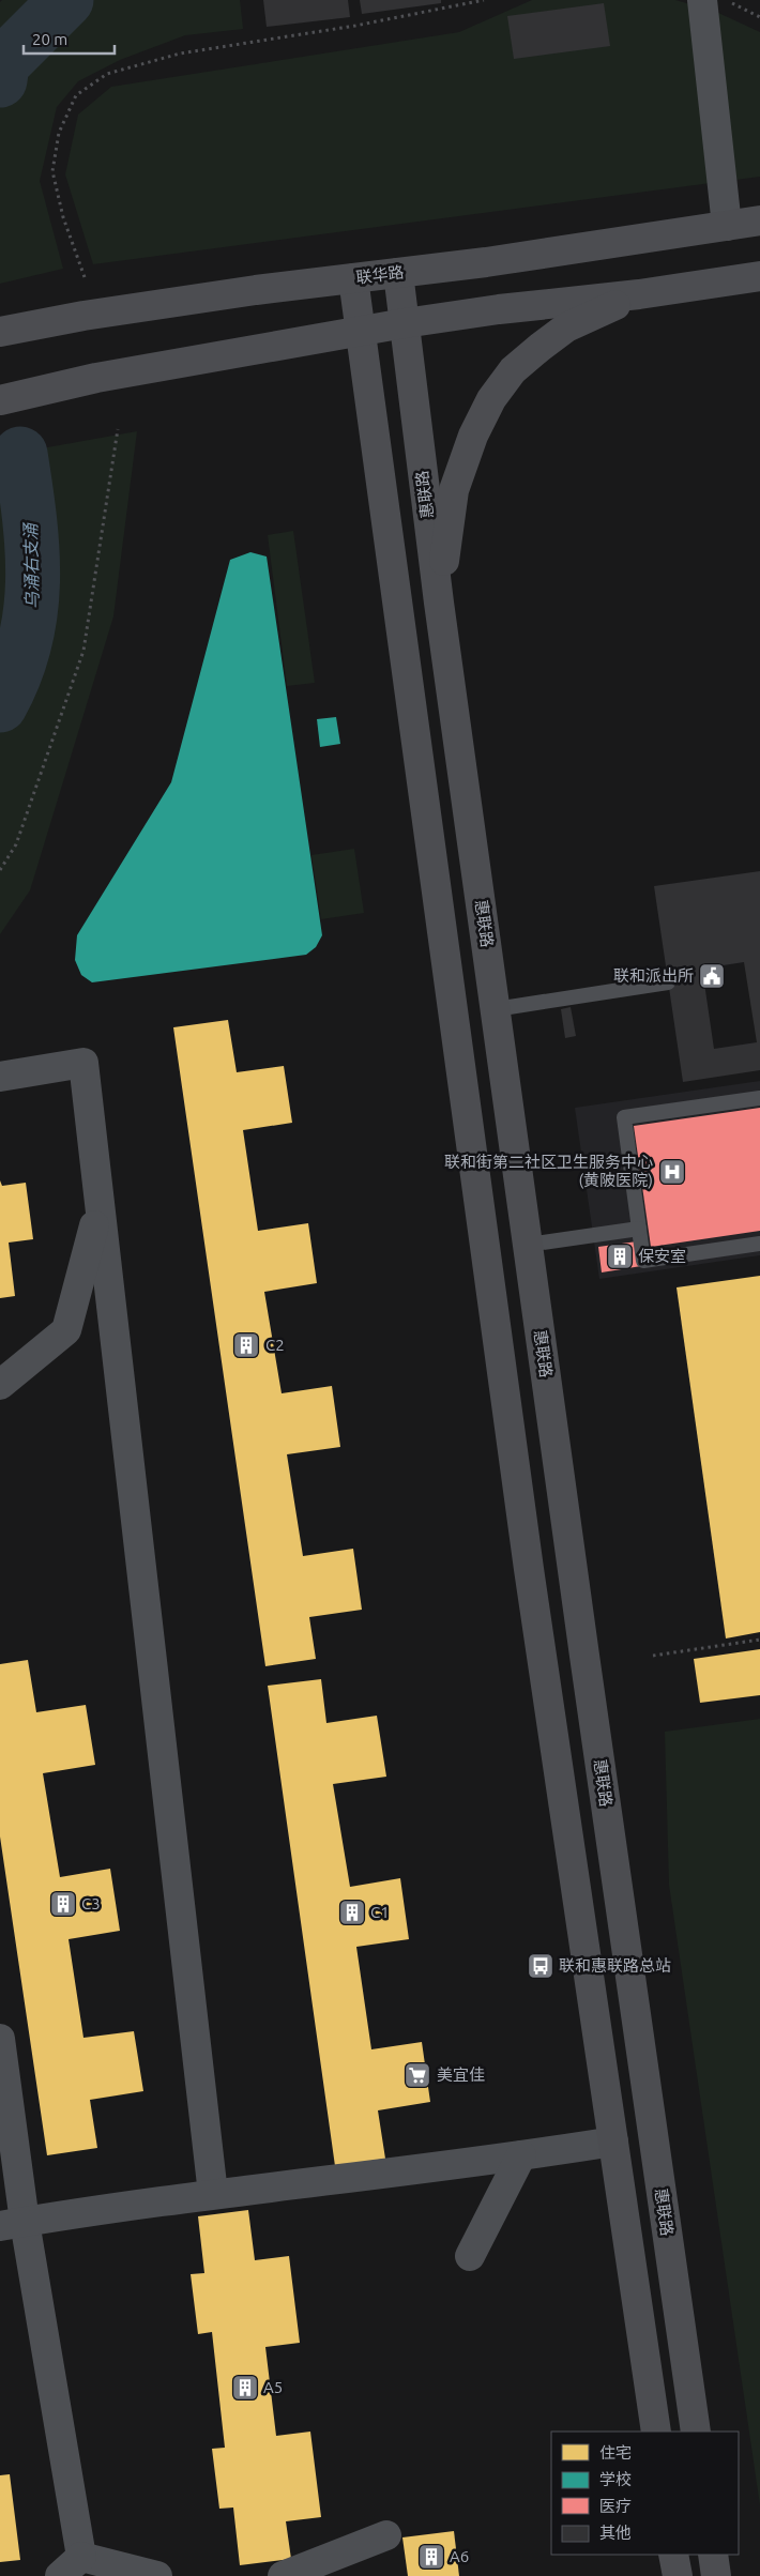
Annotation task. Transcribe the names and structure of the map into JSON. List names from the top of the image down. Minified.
{"streets":{"street":["联华路","惠联路"]},"crossings":[["联华路","惠联路"]],"water":["乌涌右支涌"],"places":{"public building":["联和派出所"],"hospital":["联和街第二社区卫生服务中心 (黄陂医院)"],"building":["保安室","C2","C3","C1","A5","A6"],"bus stop":["联和惠联路总站"],"supermarket":["美宜佳"]},"legend":["住宅","学校","医疗","其他"],"scale_bar":"20 m"}
